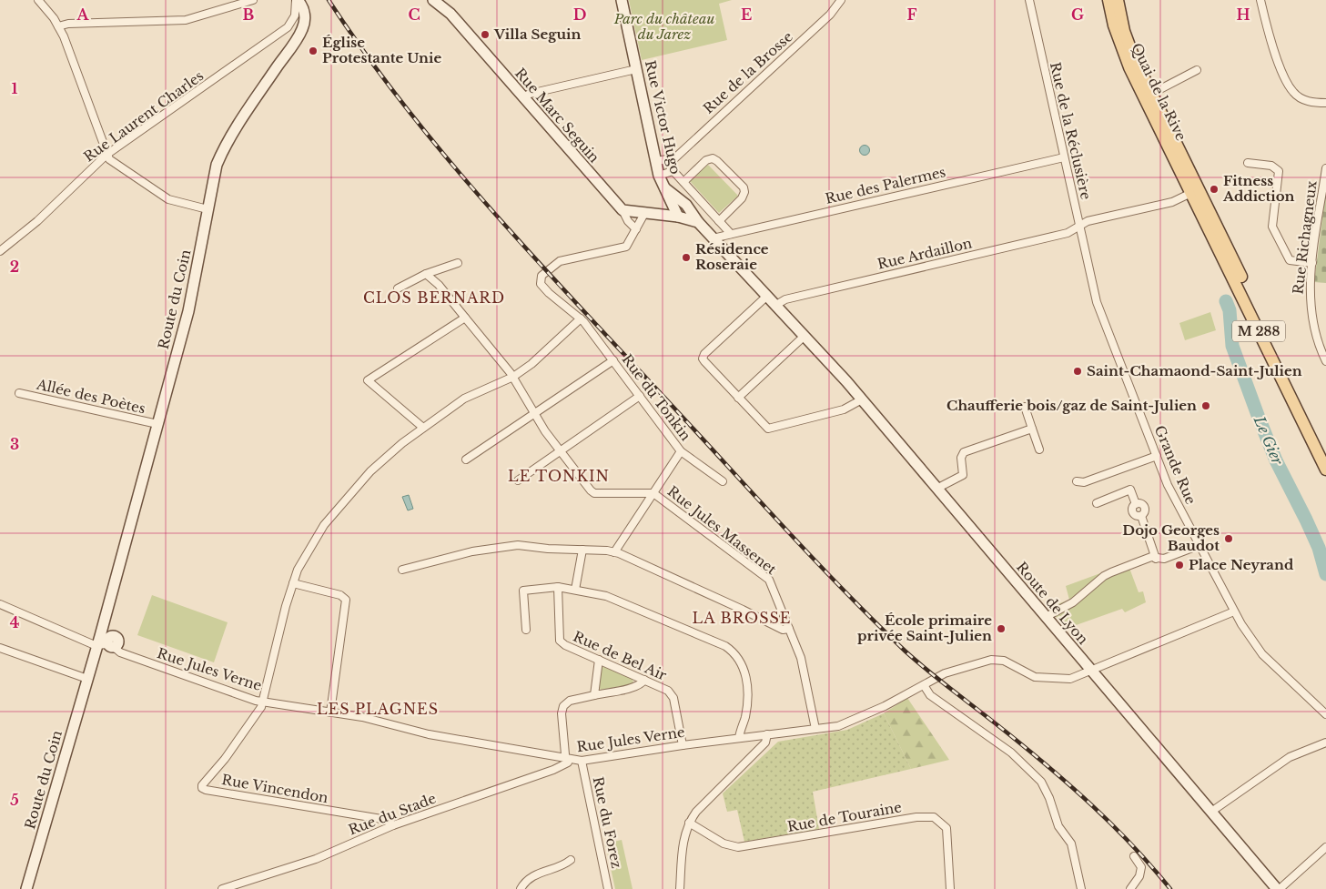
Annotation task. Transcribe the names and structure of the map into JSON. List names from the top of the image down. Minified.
{"streets":{"main road":["Quai de la Rive","Rue Marc Seguin","Rue Victor Hugo","Route du Coin","M 288","Route de Lyon"],"street":["Rue de la Brosse","Rue Laurent Charles","Rue de la Réclusière","Rue des Palermes","Rue Richagneux","Rue Ardaillon","Allée des Poètes","Rue du Tonkin","Grande Rue","Rue Jules Massenet","Rue de Bel Air","Rue Jules Verne","Rue Vincendon","Rue du Stade","Rue de Touraine","Rue du Forez"]},"crossings":[["Quai de la Rive","Rue Ardaillon"],["Quai de la Rive","M 288"],["Rue Victor Hugo","Rue des Palermes"],["Rue Victor Hugo","Rue Ardaillon"],["Rue Victor Hugo","Route de Lyon"],["Rue de la Réclusière","Rue des Palermes"],["Rue de la Réclusière","Rue Ardaillon"],["Rue de la Réclusière","Grande Rue"],["Rue Ardaillon","M 288"],["Route du Coin","Allée des Poètes"],["Grande Rue","Rue Jules Verne"],["Rue Jules Massenet","Rue Jules Verne"],["Route de Lyon","Rue Jules Verne"],["Rue de Bel Air","Rue Jules Verne"],["Rue Jules Verne","Rue Vincendon"],["Rue Jules Verne","Rue du Stade"],["Rue Jules Verne","Rue du Forez"],["Rue Vincendon","Rue du Stade"]],"districts":["CLOS BERNARD","LE TONKIN","LA BROSSE","LES PLAGNES"],"water":["Le Gier"],"parks":["Parc du château du Jarez"],"places":["Villa Seguin","Église Protestante Unie","Fitness Addiction","Résidence Roseraie","Saint-Chamaond-Saint-Julien","Chaufferie bois/gaz de Saint-Julien","Dojo Georges Baudot","Place Neyrand","École primaire privée Saint-Julien"],"grid":{"columns":["A","B","C","D","E","F","G","H"],"rows":["1","2","3","4","5"]}}
